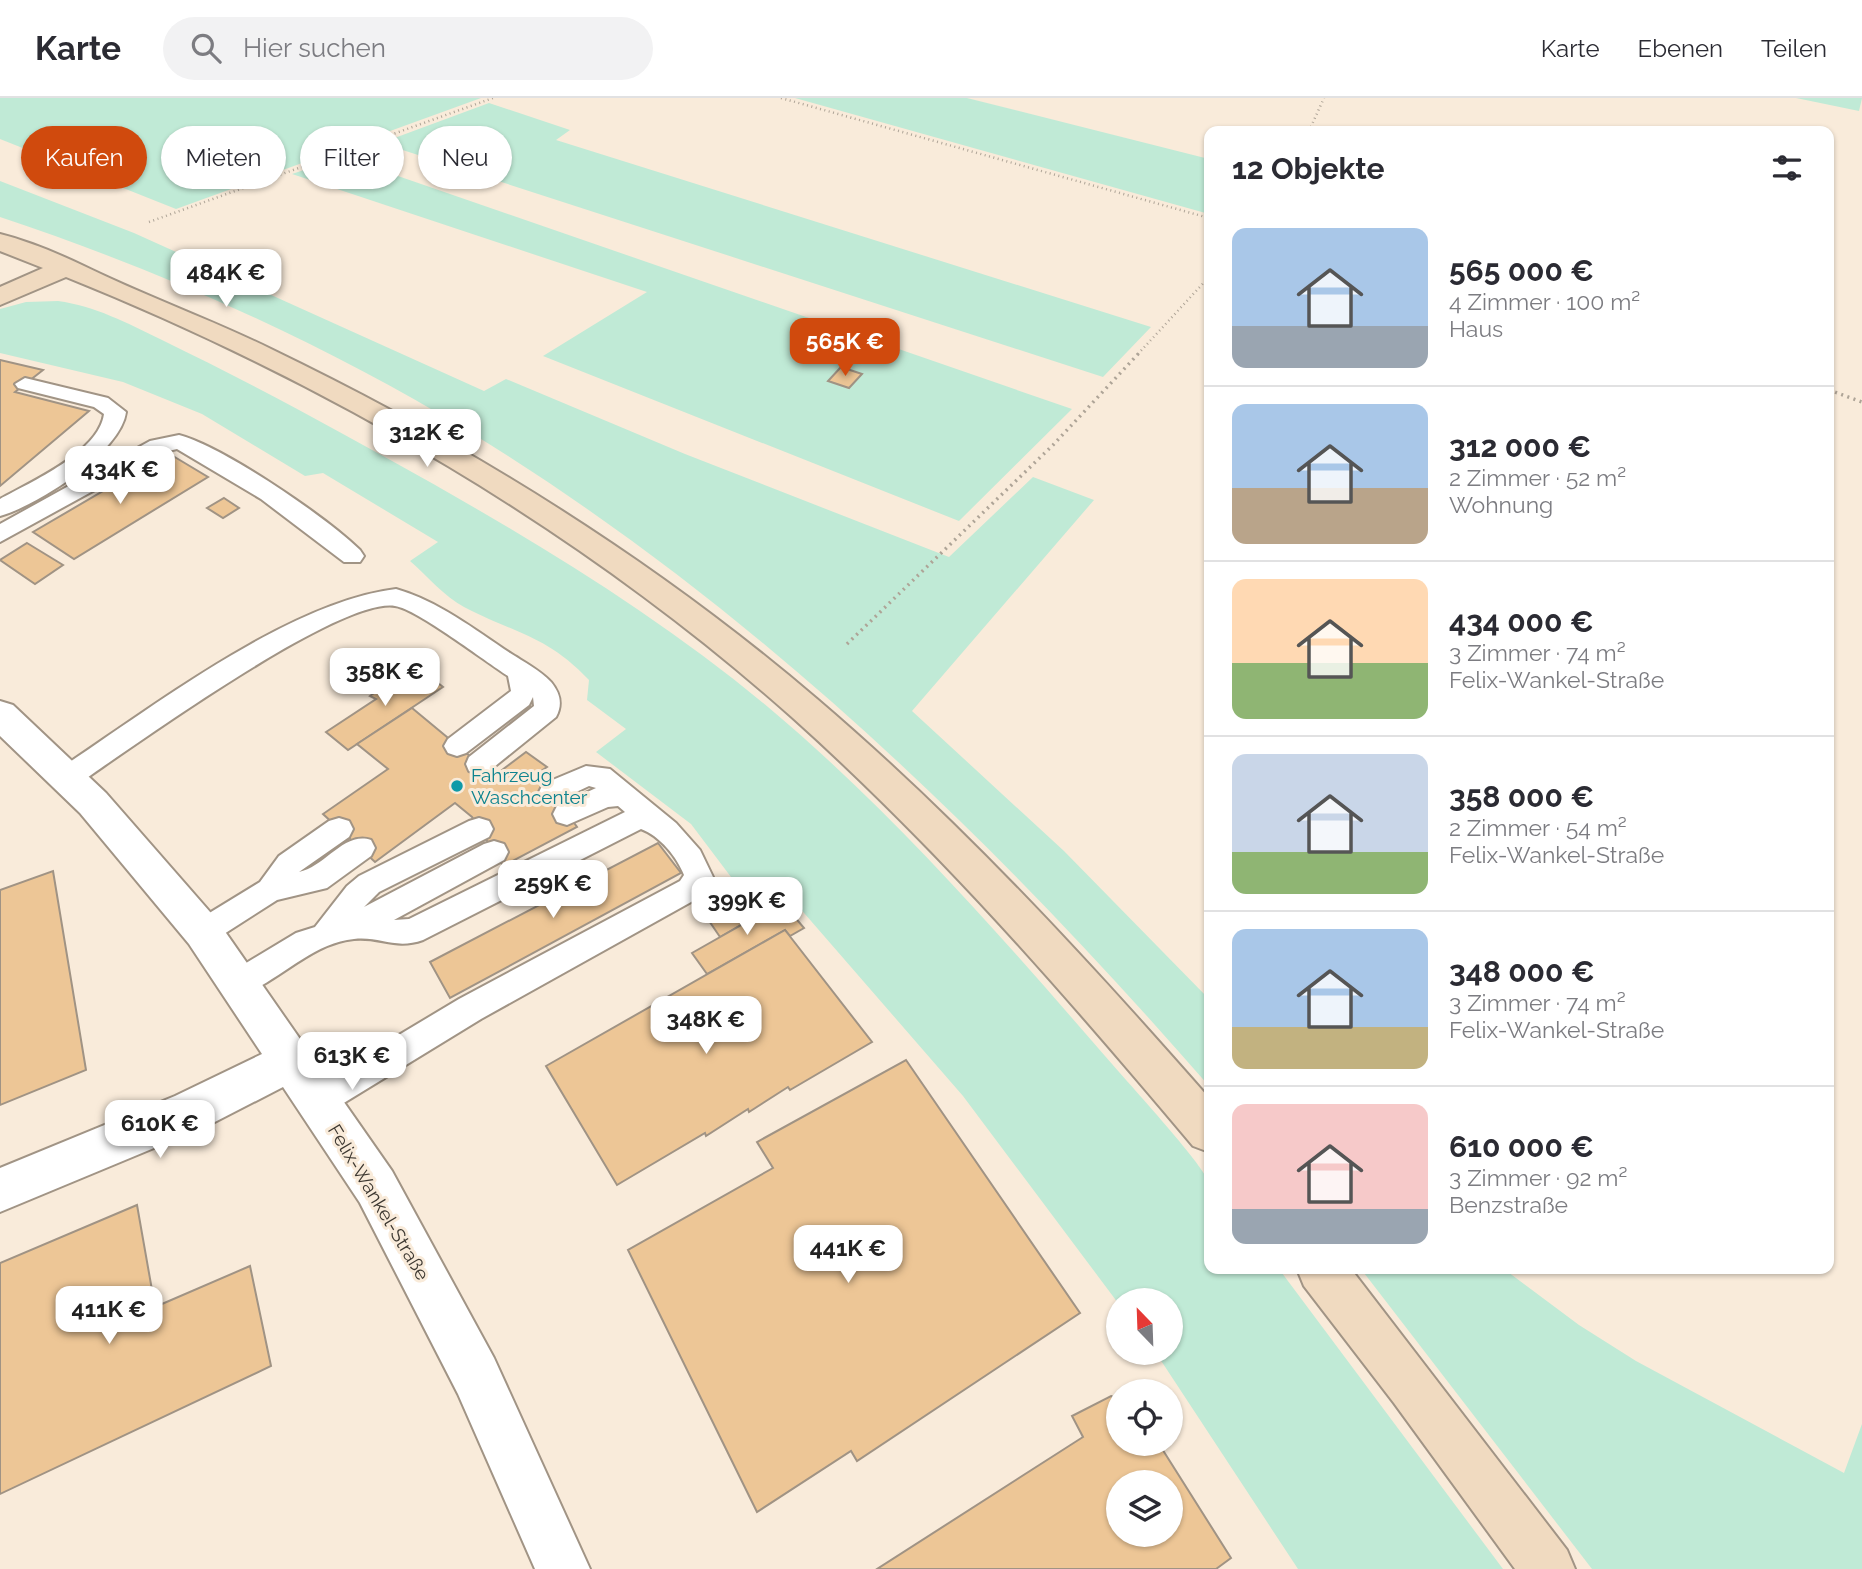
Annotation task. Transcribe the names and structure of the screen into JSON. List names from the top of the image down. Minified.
{"streets":{"street":["Felix-Wankel-Straße"]},"places":["Fahrzeug Waschcenter"],"north":"top left","page":{"header":"Karte","search":"Hier suchen","nav":["Karte","Ebenen","Teilen"],"chip":["Kaufen","Mieten","Filter","Neu"],"heading":"12 Objekte","list":[{"name":"565 000 €","note":"4 Zimmer · 100 m² · Haus"},{"name":"312 000 €","note":"2 Zimmer · 52 m² · Wohnung"},{"name":"434 000 €","note":"3 Zimmer · 74 m² · Felix-Wankel-Straße"},{"name":"358 000 €","note":"2 Zimmer · 54 m² · Felix-Wankel-Straße"},{"name":"348 000 €","note":"3 Zimmer · 74 m² · Felix-Wankel-Straße"},{"name":"610 000 €","note":"3 Zimmer · 92 m² · Benzstraße"}],"price":["484K €","565K €","312K €","434K €","358K €","259K €","399K €","348K €","613K €","610K €","441K €","411K €"]}}
